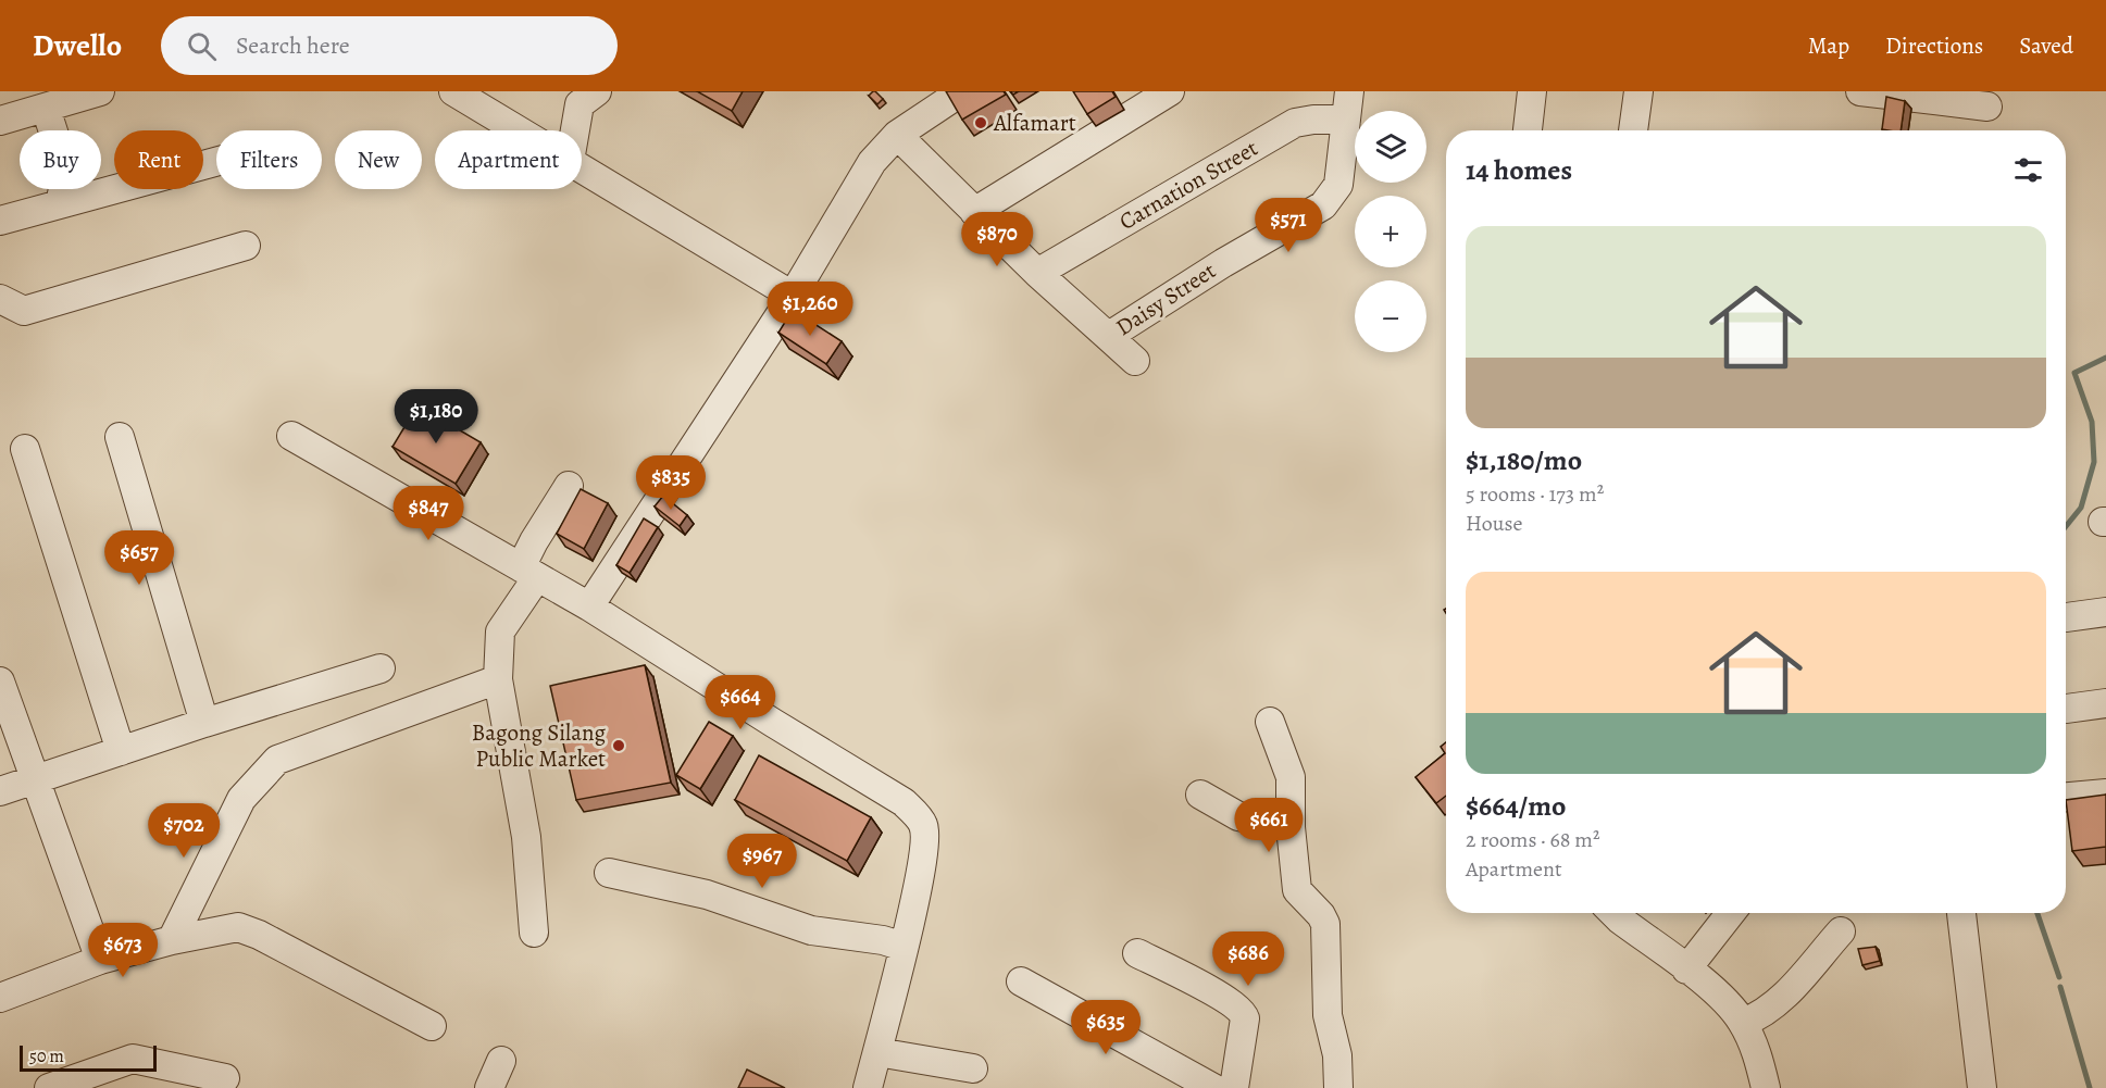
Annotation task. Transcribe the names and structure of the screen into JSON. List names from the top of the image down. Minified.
{"streets":{"street":["Carnation Street","Daisy Street"]},"crossings":[["Carnation Street","Daisy Street"]],"places":["Alfamart","Bagong Silang Public Market"],"scale_bar":"50 m","page":{"header":"Dwello","search":"Search here","nav":["Map","Directions","Saved"],"map_buttons":["+","−"],"chip":["Buy","Rent","Filters","New","Apartment"],"heading":"14 homes","price":["$571","$870","$1,260","$1,180","$835","$847","$657","$664","$661","$702","$967","$673","$686","$635"],"list":[{"name":"$1,180/mo","note":"5 rooms · 173 m² · House"},{"name":"$664/mo","note":"2 rooms · 68 m² · Apartment"}],"scale":"50 m"}}
